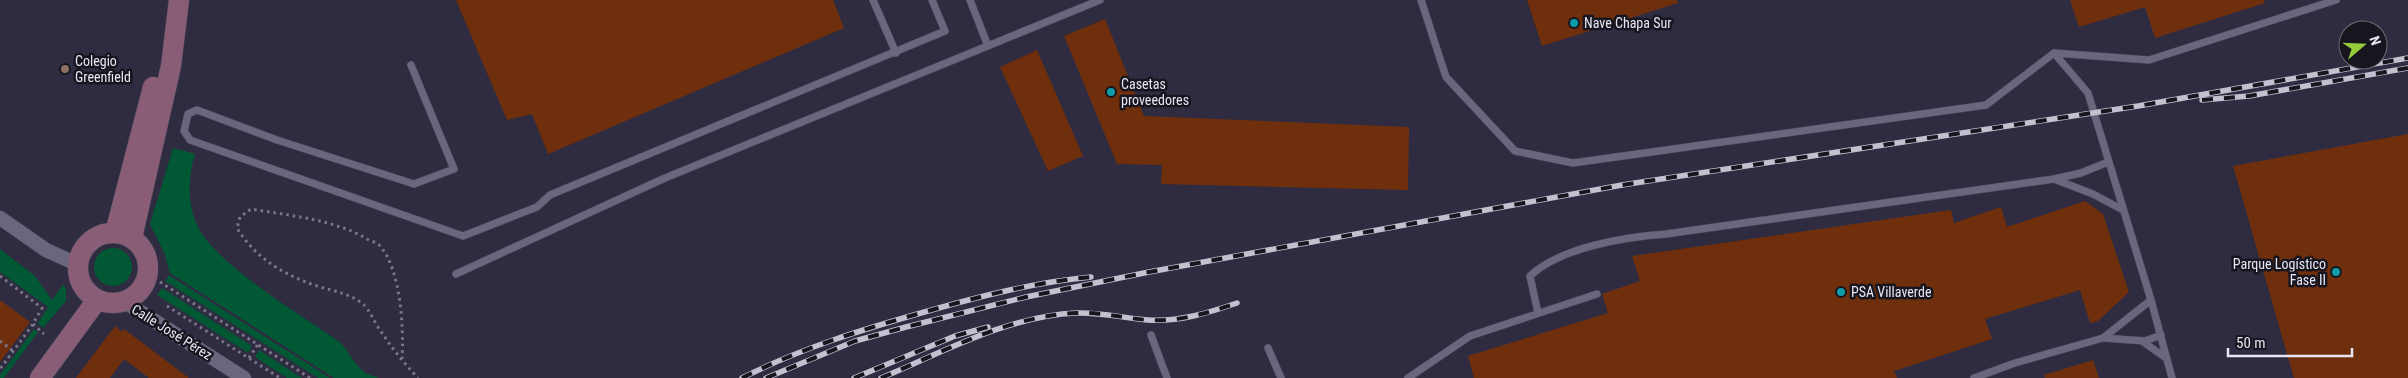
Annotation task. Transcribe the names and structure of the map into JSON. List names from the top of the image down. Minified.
{"streets":{"street":["Calle José Pérez"]},"places":["Nave Chapa Sur","Colegio Greenfield","Casetas proveedores","Parque Logístico Fase II","PSA Villaverde"],"scale_bar":"50 m","north":"right"}
